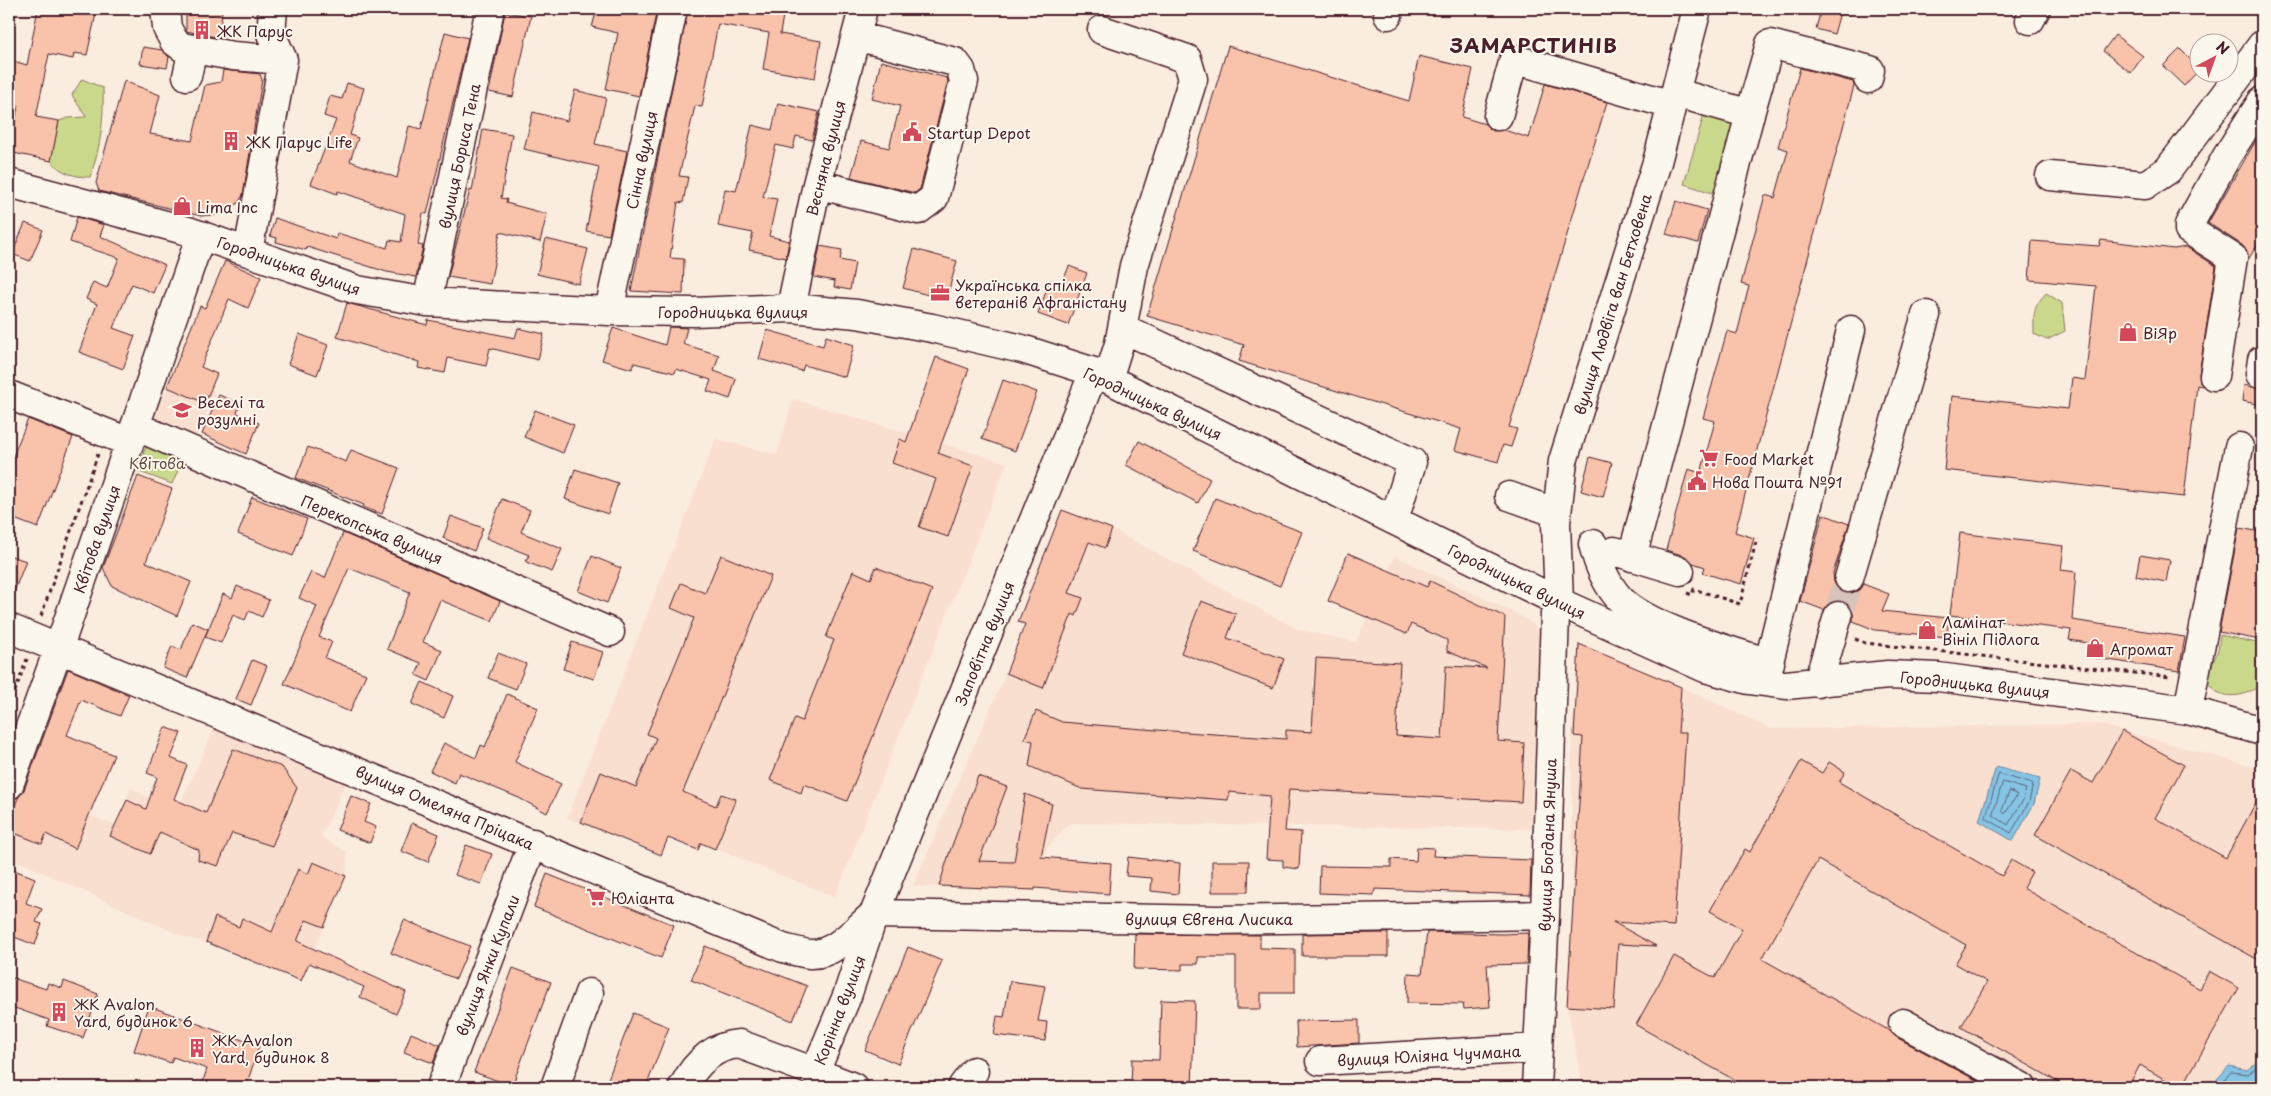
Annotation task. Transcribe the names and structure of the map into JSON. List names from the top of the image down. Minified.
{"streets":{"street":["вулиця Бориса Тена","Весняна вулиця","Сінна вулиця","Городницька вулиця","вулиця Людвіга ван Бетховена","Перекопська вулиця","Квітова вулиця","Заповітна вулиця","вулиця Омеляна Пріцака","вулиця Богдана Януша","вулиця Євгена Лисика","вулиця Янки Купали","Корінна вулиця","вулиця Юліяна Чучмана"]},"crossings":[["вулиця Бориса Тена","Городницька вулиця"],["Весняна вулиця","Городницька вулиця"],["Сінна вулиця","Городницька вулиця"],["Городницька вулиця","вулиця Людвіга ван Бетховена"],["Городницька вулиця","Квітова вулиця"],["Городницька вулиця","Заповітна вулиця"],["Городницька вулиця","вулиця Богдана Януша"],["вулиця Людвіга ван Бетховена","вулиця Богдана Януша"],["Перекопська вулиця","Квітова вулиця"],["Квітова вулиця","вулиця Омеляна Пріцака"],["Заповітна вулиця","вулиця Омеляна Пріцака"],["Заповітна вулиця","вулиця Євгена Лисика"],["Заповітна вулиця","Корінна вулиця"],["вулиця Омеляна Пріцака","вулиця Євгена Лисика"],["вулиця Омеляна Пріцака","вулиця Янки Купали"],["вулиця Омеляна Пріцака","Корінна вулиця"],["вулиця Богдана Януша","вулиця Євгена Лисика"],["вулиця Богдана Януша","вулиця Юліяна Чучмана"],["вулиця Євгена Лисика","Корінна вулиця"]],"districts":["ЗАМАРСТИНІВ"],"parks":["Квітова"],"places":{"building":["ЖК Парус","ЖК Парус Life","ЖК Avalon Yard, будинок 6","ЖК Avalon Yard, будинок 8"],"public building":["Startup Depot","Нова Пошта №91"],"shop":["Lima Inc","ВіЯр","Ламінат Вініл Підлога","Агромат"],"office":["Українська спілка ветеранів Афганістану"],"school or university":["Веселі та розумні"],"supermarket":["Food Market","Юліанта"]},"north":"top right"}
